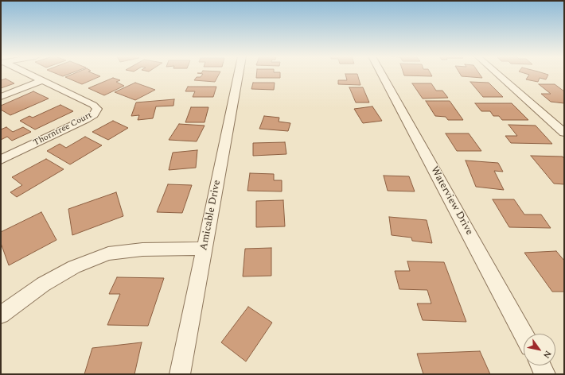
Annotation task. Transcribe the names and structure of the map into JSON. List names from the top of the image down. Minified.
{"streets":{"street":["Thorntree Court","Waterview Drive","Amicable Drive"]},"north":"bottom right"}
